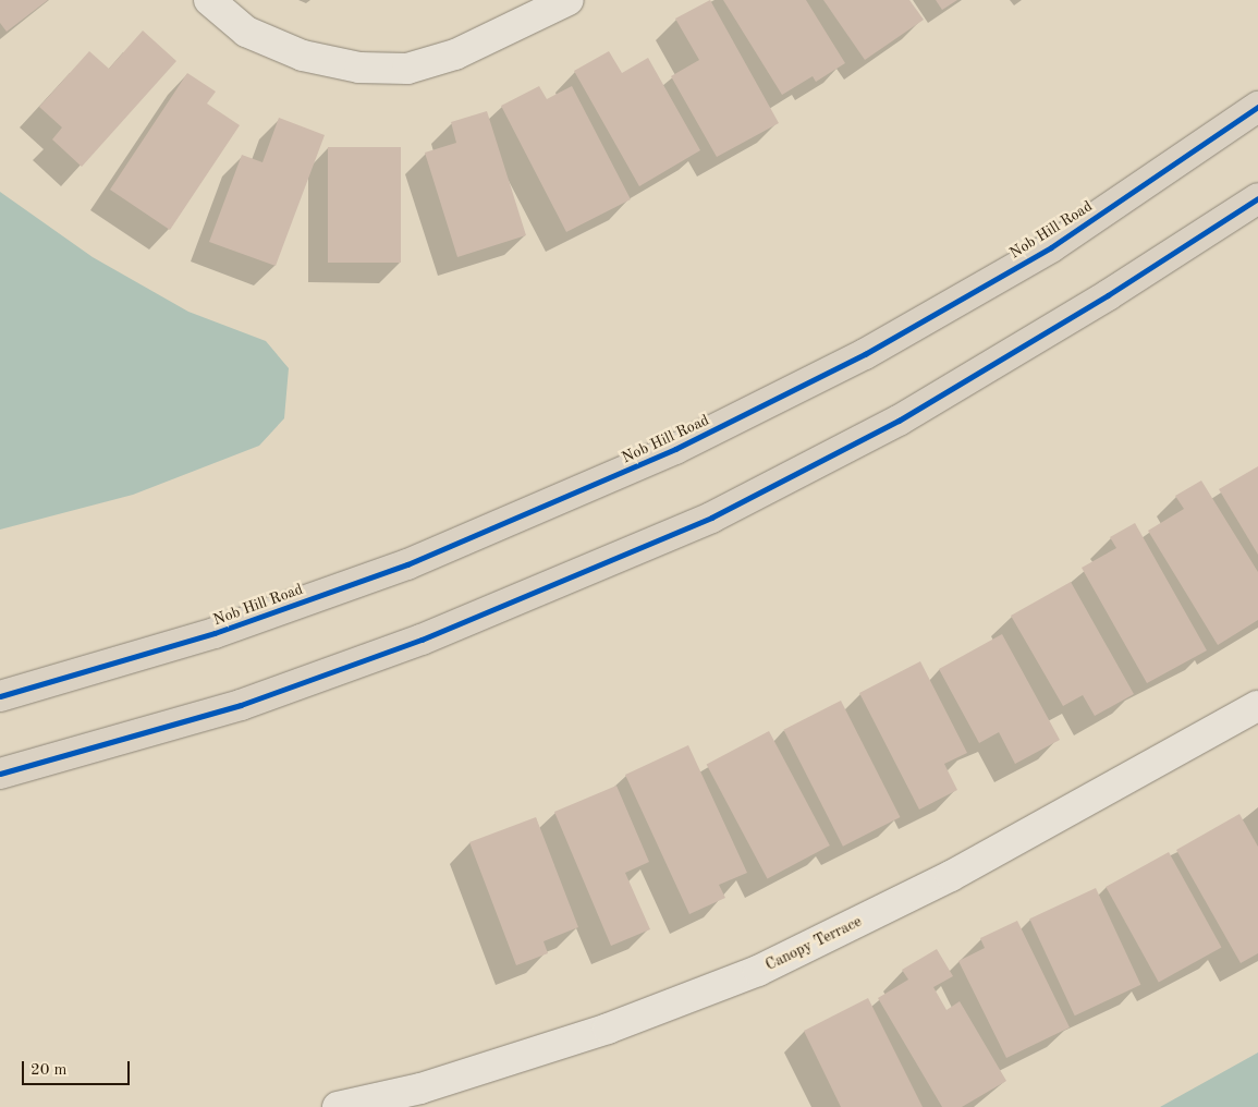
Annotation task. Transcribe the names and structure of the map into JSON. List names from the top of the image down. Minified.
{"streets":{"main road":["Nob Hill Road"],"street":["Canopy Terrace"]},"scale_bar":"20 m"}
